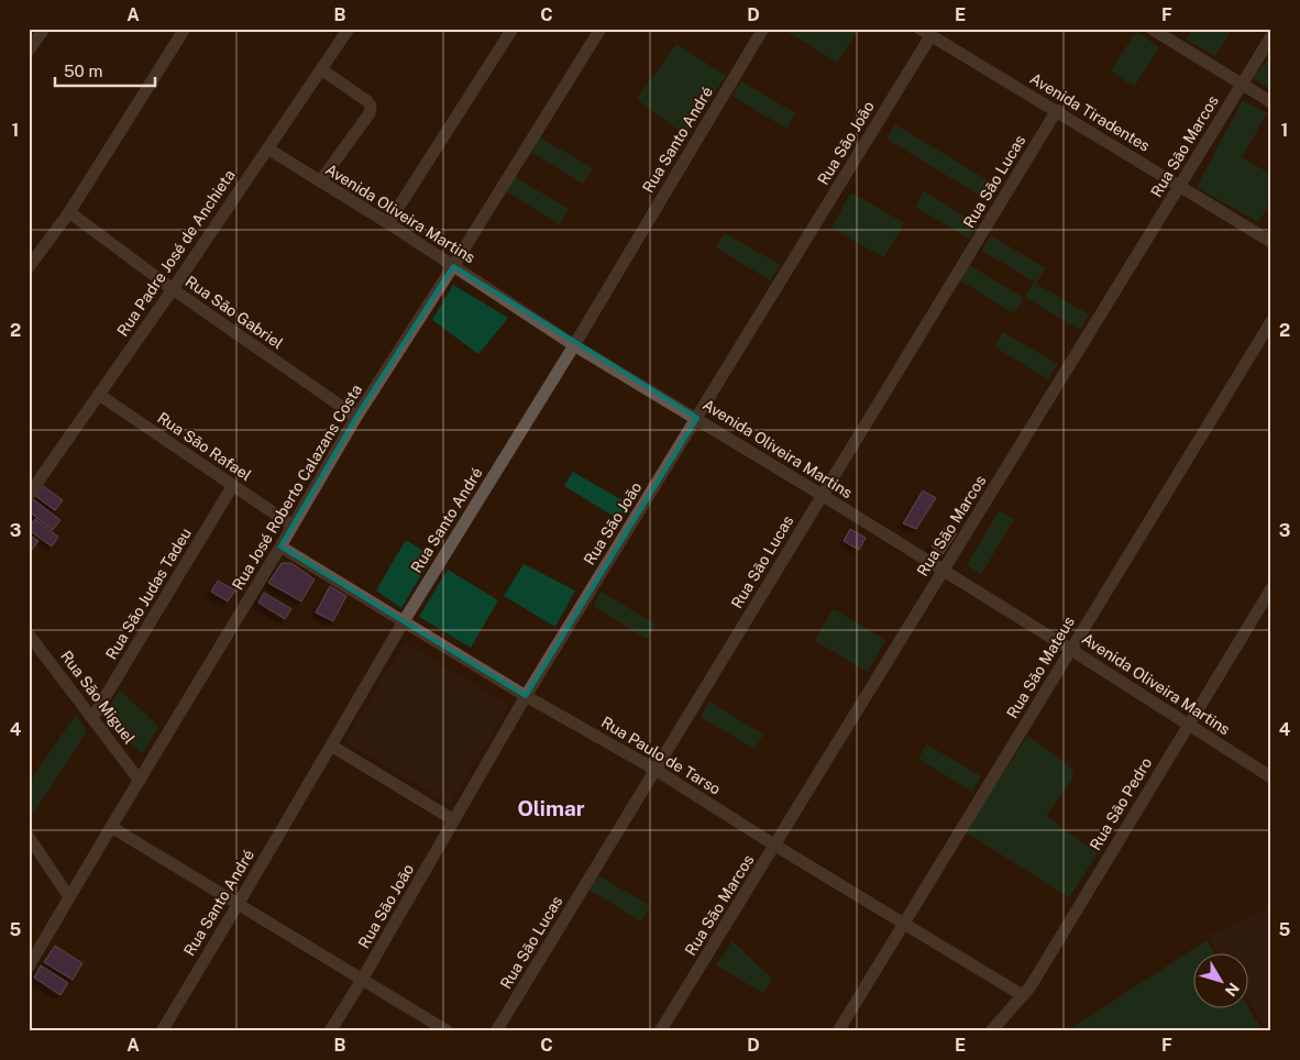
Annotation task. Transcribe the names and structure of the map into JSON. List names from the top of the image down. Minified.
{"streets":{"street":["Avenida Tiradentes","Rua Santo André","Rua São João","Rua São Marcos","Rua São Lucas","Avenida Oliveira Martins","Rua Padre José de Anchieta","Rua São Gabriel","Rua São Rafael","Rua José Roberto Calazans Costa","Rua São Judas Tadeu","Rua São Mateus","Rua São Miguel","Rua Paulo de Tarso","Rua São Pedro"]},"crossings":[["Avenida Tiradentes","Rua São João"],["Avenida Tiradentes","Rua São Marcos"],["Avenida Tiradentes","Rua São Lucas"],["Rua Santo André","Avenida Oliveira Martins"],["Rua Santo André","Rua Paulo de Tarso"],["Rua São João","Avenida Oliveira Martins"],["Rua São João","Rua Paulo de Tarso"],["Rua São Marcos","Avenida Oliveira Martins"],["Rua São Marcos","Rua Paulo de Tarso"],["Rua São Lucas","Avenida Oliveira Martins"],["Rua São Lucas","Rua Paulo de Tarso"],["Avenida Oliveira Martins","Rua Padre José de Anchieta"],["Avenida Oliveira Martins","Rua José Roberto Calazans Costa"],["Avenida Oliveira Martins","Rua São Mateus"],["Avenida Oliveira Martins","Rua São Pedro"],["Rua Padre José de Anchieta","Rua São Gabriel"],["Rua Padre José de Anchieta","Rua São Rafael"],["Rua São Gabriel","Rua José Roberto Calazans Costa"],["Rua São Rafael","Rua José Roberto Calazans Costa"],["Rua São Rafael","Rua São Judas Tadeu"],["Rua José Roberto Calazans Costa","Rua São Miguel"],["Rua José Roberto Calazans Costa","Rua Paulo de Tarso"],["Rua São Judas Tadeu","Rua São Miguel"],["Rua São Mateus","Rua Paulo de Tarso"],["Rua Paulo de Tarso","Rua São Pedro"]],"districts":["Olimar"],"scale_bar":"50 m","north":"bottom right","grid":{"columns":["A","B","C","D","E","F"],"rows":["1","2","3","4","5"]}}
